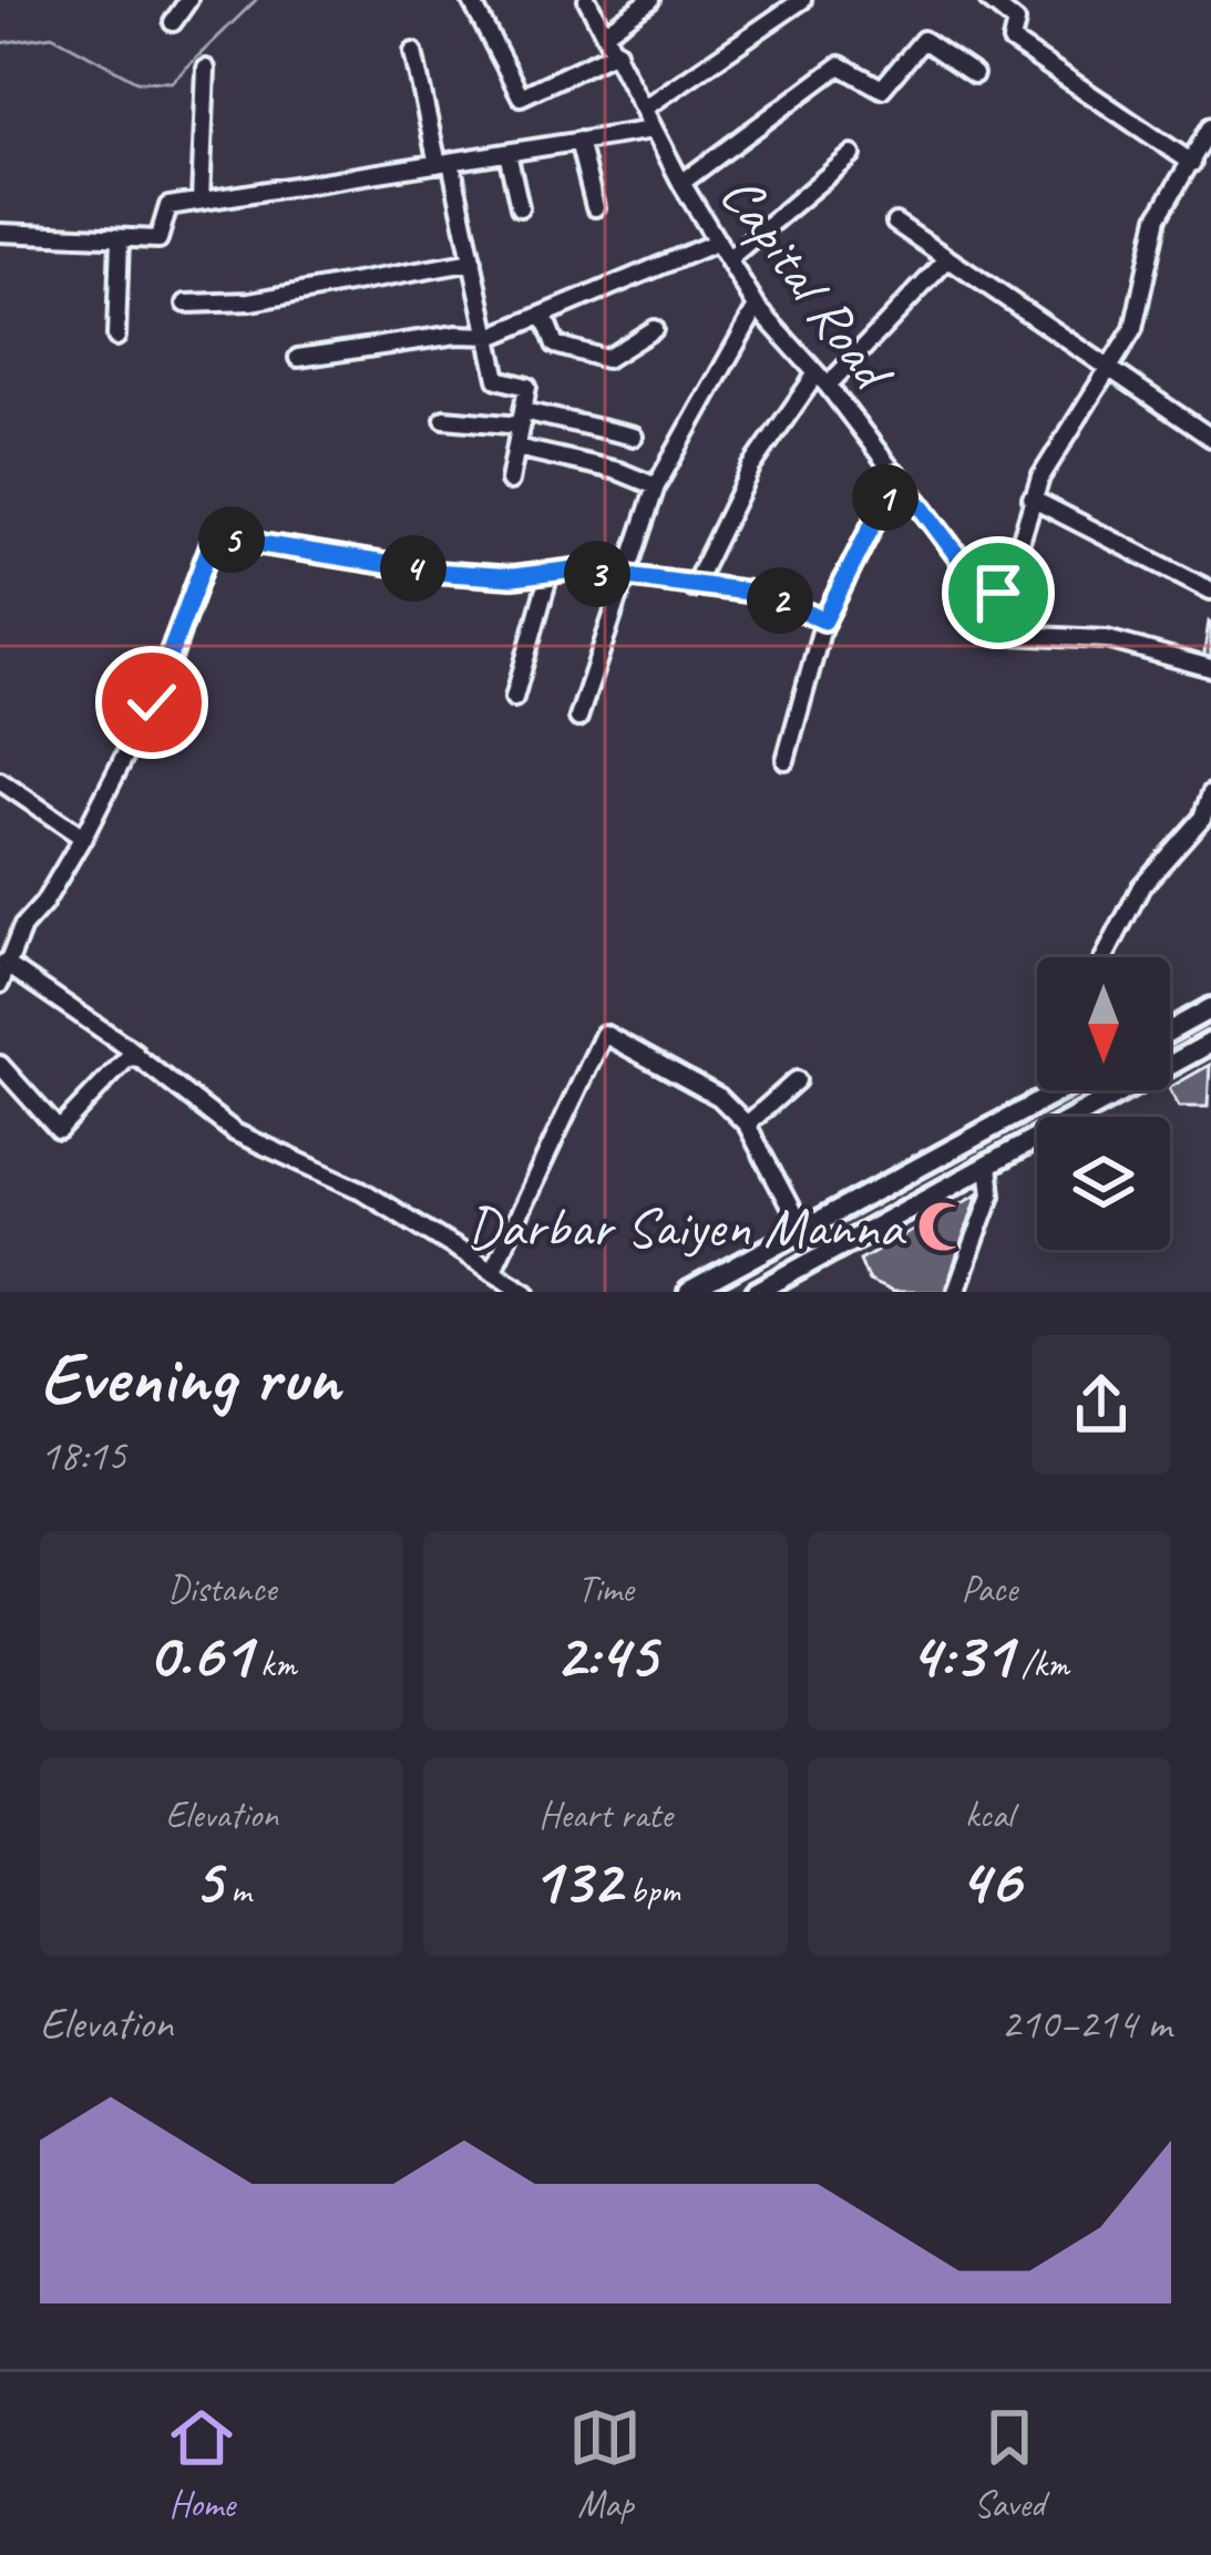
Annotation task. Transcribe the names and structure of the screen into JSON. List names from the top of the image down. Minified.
{"streets":{"street":["Capital Road"]},"places":{"mosque":["Darbar Saiyen Manna"]},"north":"bottom","page":{"pins":["1","5","4","3","2"],"heading":["Evening run","18:15"],"stats":[["Distance","0.61 km"],["Time","2:45"],["Pace","4:31 /km"],["Elevation","5 m"],["Heart rate","132 bpm"],["kcal","46"]],"chart":["Elevation","210–214 m"],"tabs":["Home","Map","Saved"]}}
